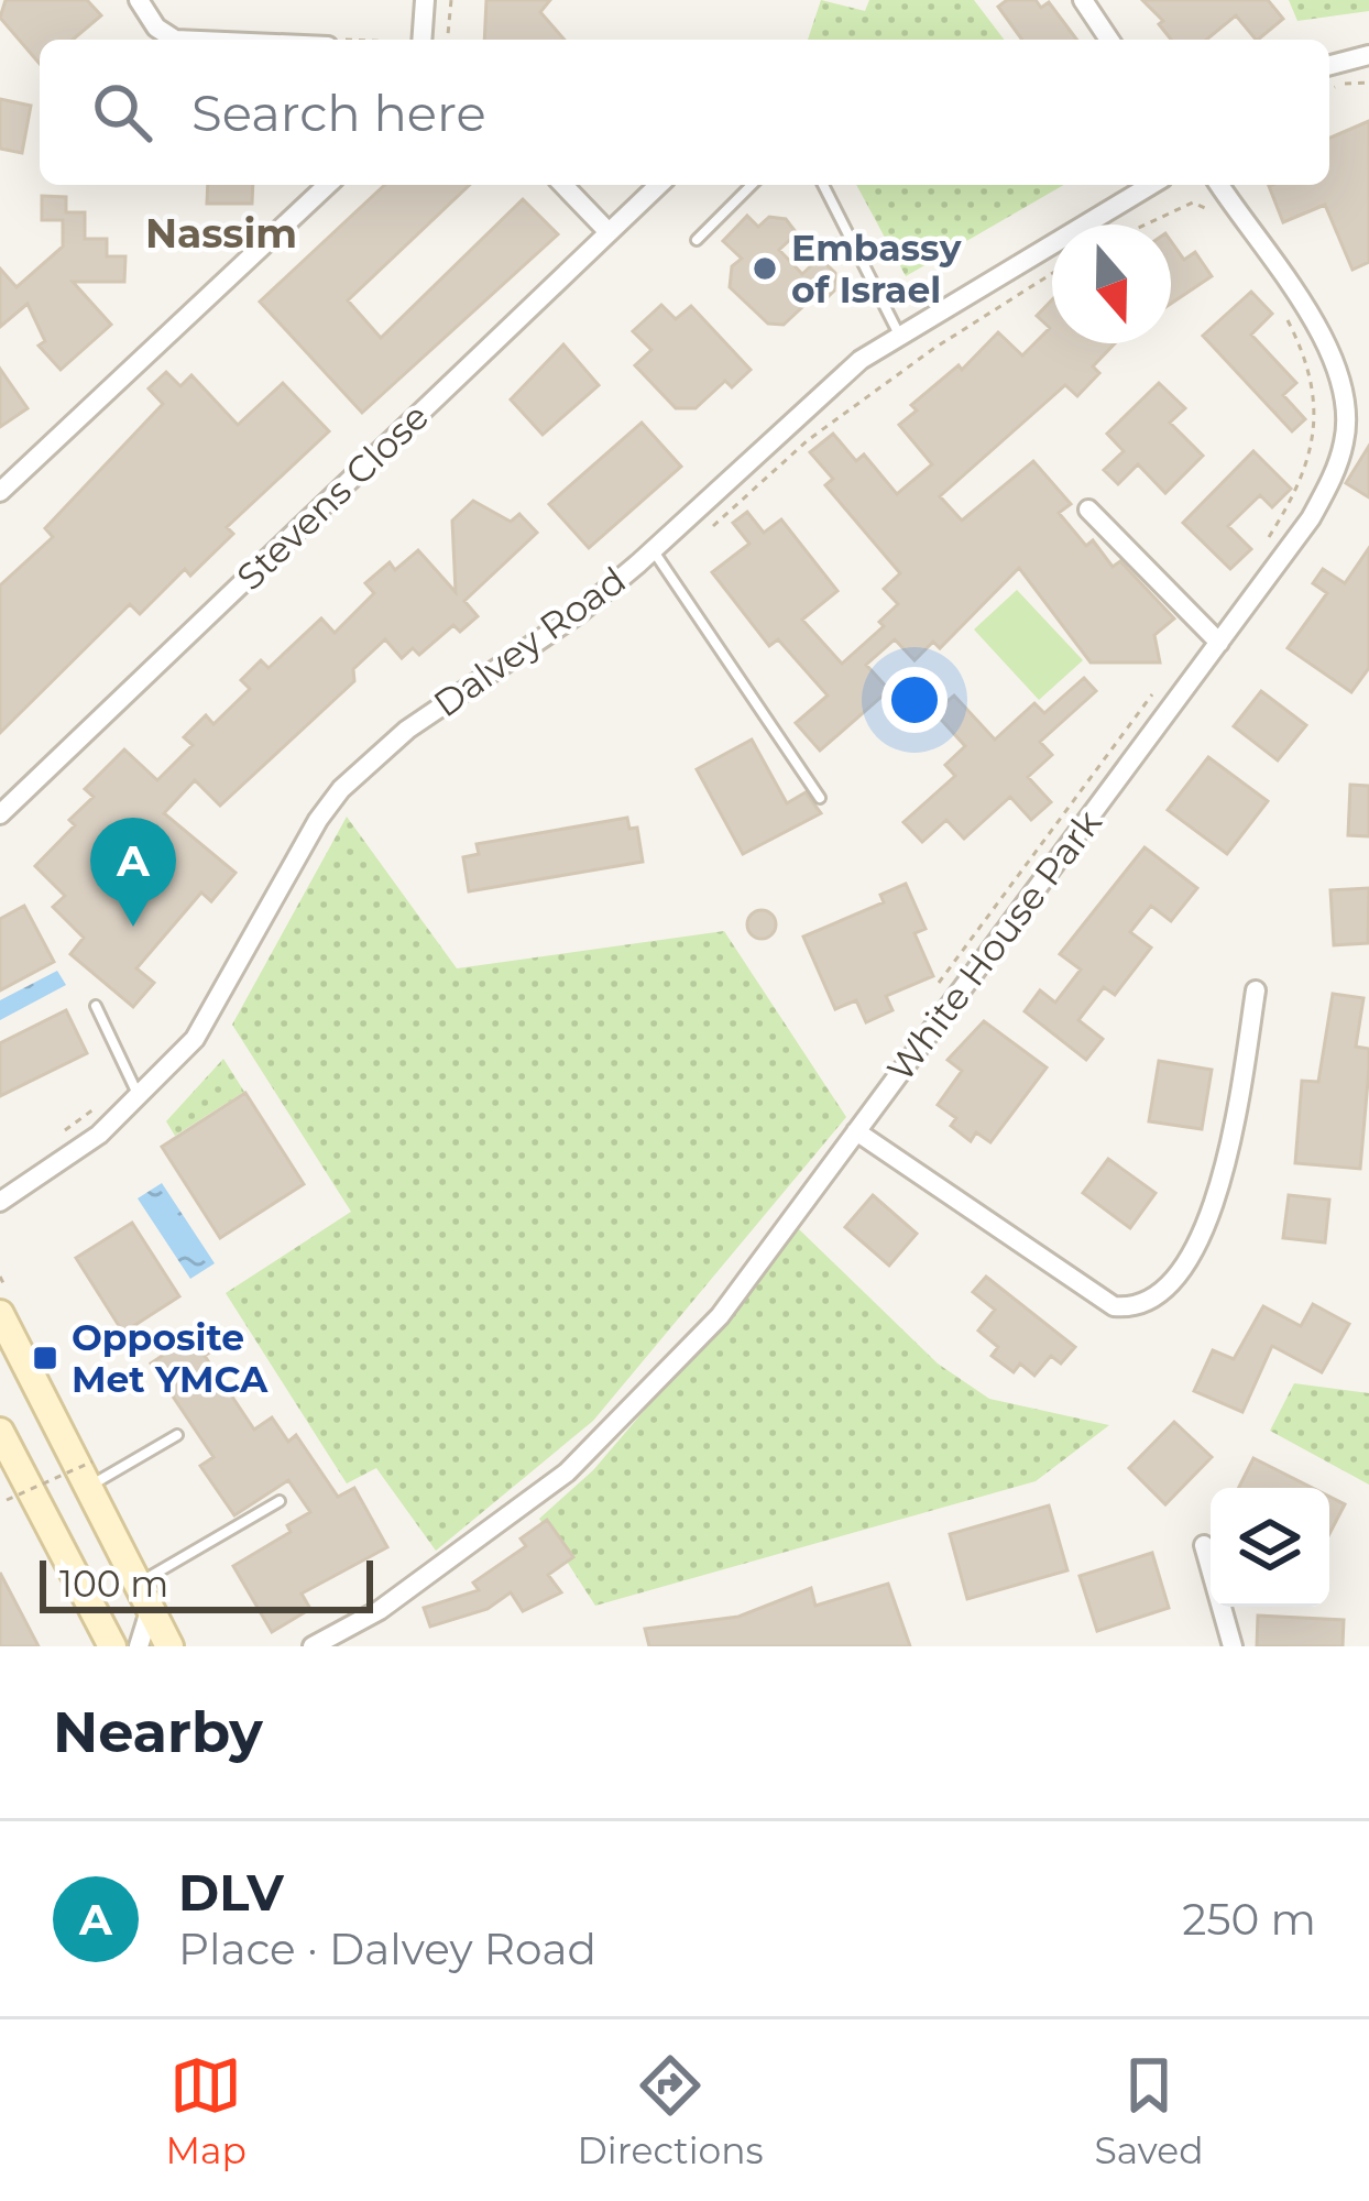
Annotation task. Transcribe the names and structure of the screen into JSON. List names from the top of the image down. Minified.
{"streets":{"street":["Stevens Close","Dalvey Road","White House Park"]},"districts":["Nassim"],"places":{"other":["Embassy of Israel"],"transit":["Opposite Met YMCA"]},"scale_bar":"100 m","north":"bottom","page":{"search":"Search here","pins":"A","scale":"100 m","heading":"Nearby","list":[{"mark":"A","name":"DLV","note":"Place · Dalvey Road","value":"250 m"}],"nav":["Map","Directions","Saved"]}}
